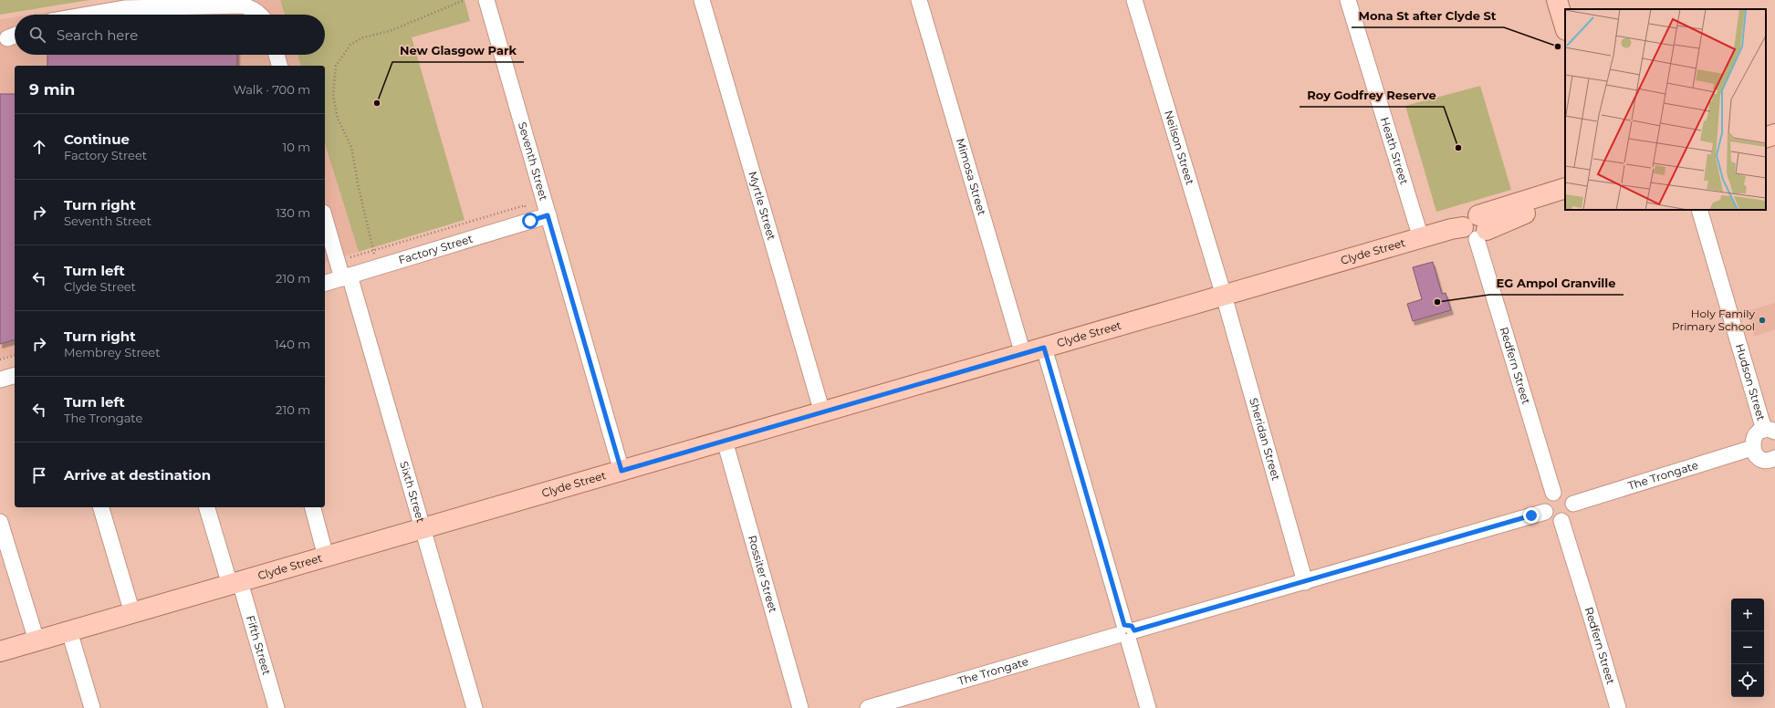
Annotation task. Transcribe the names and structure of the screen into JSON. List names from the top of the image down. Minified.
{"streets":{"main road":["Clyde Street"],"street":["Neilson Street","Heath Street","Seventh Street","Mimosa Street","Myrtle Street","Factory Street","Redfern Street","Hudson Street","Sheridan Street","The Trongate","Sixth Street","Rossiter Street","Fifth Street"]},"crossings":[["Neilson Street","Clyde Street"],["Neilson Street","Sheridan Street"],["Heath Street","Clyde Street"],["Seventh Street","Factory Street"],["Seventh Street","Clyde Street"],["Mimosa Street","Clyde Street"],["Myrtle Street","Clyde Street"],["Factory Street","Sixth Street"],["Clyde Street","Redfern Street"],["Clyde Street","Sheridan Street"],["Clyde Street","Sixth Street"],["Clyde Street","Rossiter Street"],["Clyde Street","Fifth Street"],["Redfern Street","The Trongate"],["Sheridan Street","The Trongate"]],"places":["Mona St after Clyde St","New Glasgow Park","Roy Godfrey Reserve","EG Ampol Granville","Holy Family Primary School"],"page":{"search":"Search here","heading":["9 min","Walk · 700 m"],"list":[["Continue","Factory Street","10 m"],["Turn right","Seventh Street","130 m"],["Turn left","Clyde Street","210 m"],["Turn right","Membrey Street","140 m"],["Turn left","The Trongate","210 m"],"Arrive at destination"],"map_buttons":["+","−"]}}
